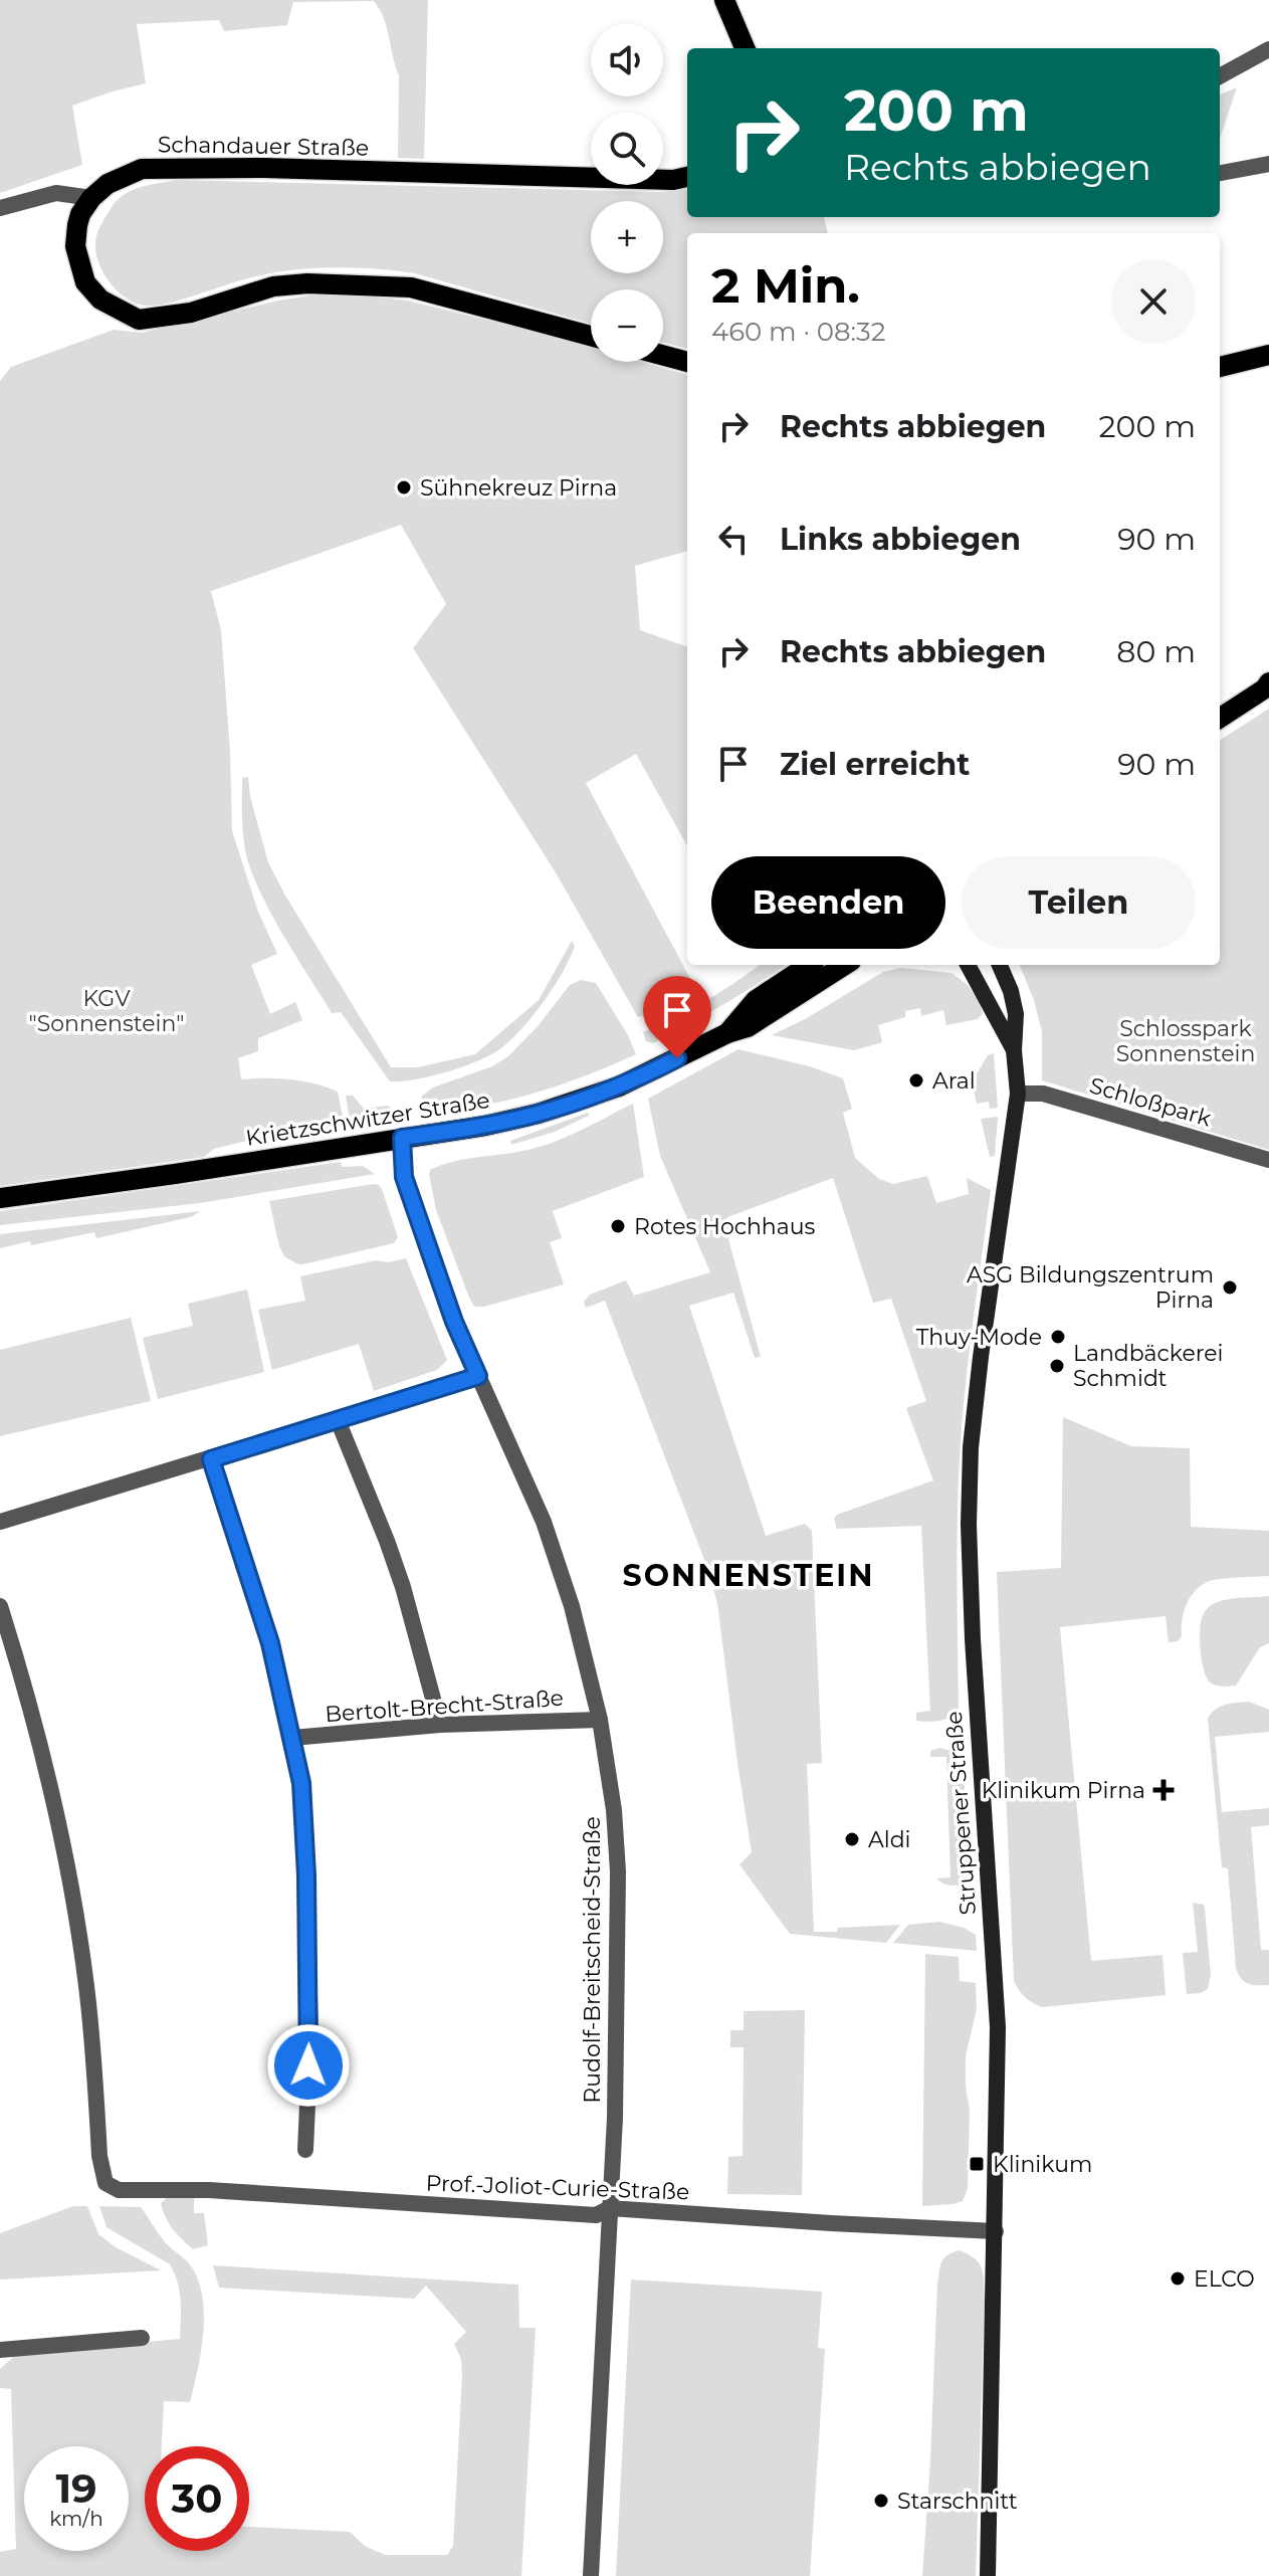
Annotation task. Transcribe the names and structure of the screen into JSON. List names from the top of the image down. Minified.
{"streets":{"main road":["Schandauer Straße","Krietzschwitzer Straße","Struppener Straße"],"street":["Schloßpark","Bertolt-Brecht-Straße","Rudolf-Breitscheid-Straße","Prof.-Joliot-Curie-Straße"]},"crossings":[["Schloßpark","Struppener Straße"],["Krietzschwitzer Straße","Rudolf-Breitscheid-Straße"],["Bertolt-Brecht-Straße","Rudolf-Breitscheid-Straße"],["Struppener Straße","Prof.-Joliot-Curie-Straße"],["Rudolf-Breitscheid-Straße","Prof.-Joliot-Curie-Straße"]],"districts":["SONNENSTEIN"],"parks":["KGV \"Sonnenstein\"","Schlosspark Sonnenstein"],"places":{"other":["Sühnekreuz Pirna","Aral","Rotes Hochhaus","ASG Bildungszentrum Pirna","Thuy-Mode","Landbäckerei Schmidt","Aldi","ELCO","Starschnitt"],"health":["Klinikum Pirna"],"transit":["Klinikum"]},"page":{"map_buttons":["+","−"],"turn":["200 m","Rechts abbiegen"],"heading":["2 Min.","460 m · 08:32"],"list":[{"name":"Rechts abbiegen","value":"200 m"},{"name":"Links abbiegen","value":"90 m"},{"name":"Rechts abbiegen","value":"80 m"},{"name":"Ziel erreicht","value":"90 m"}],"buttons":["Beenden","Teilen"],"speed":"19 km/h","limit":"30"}}
